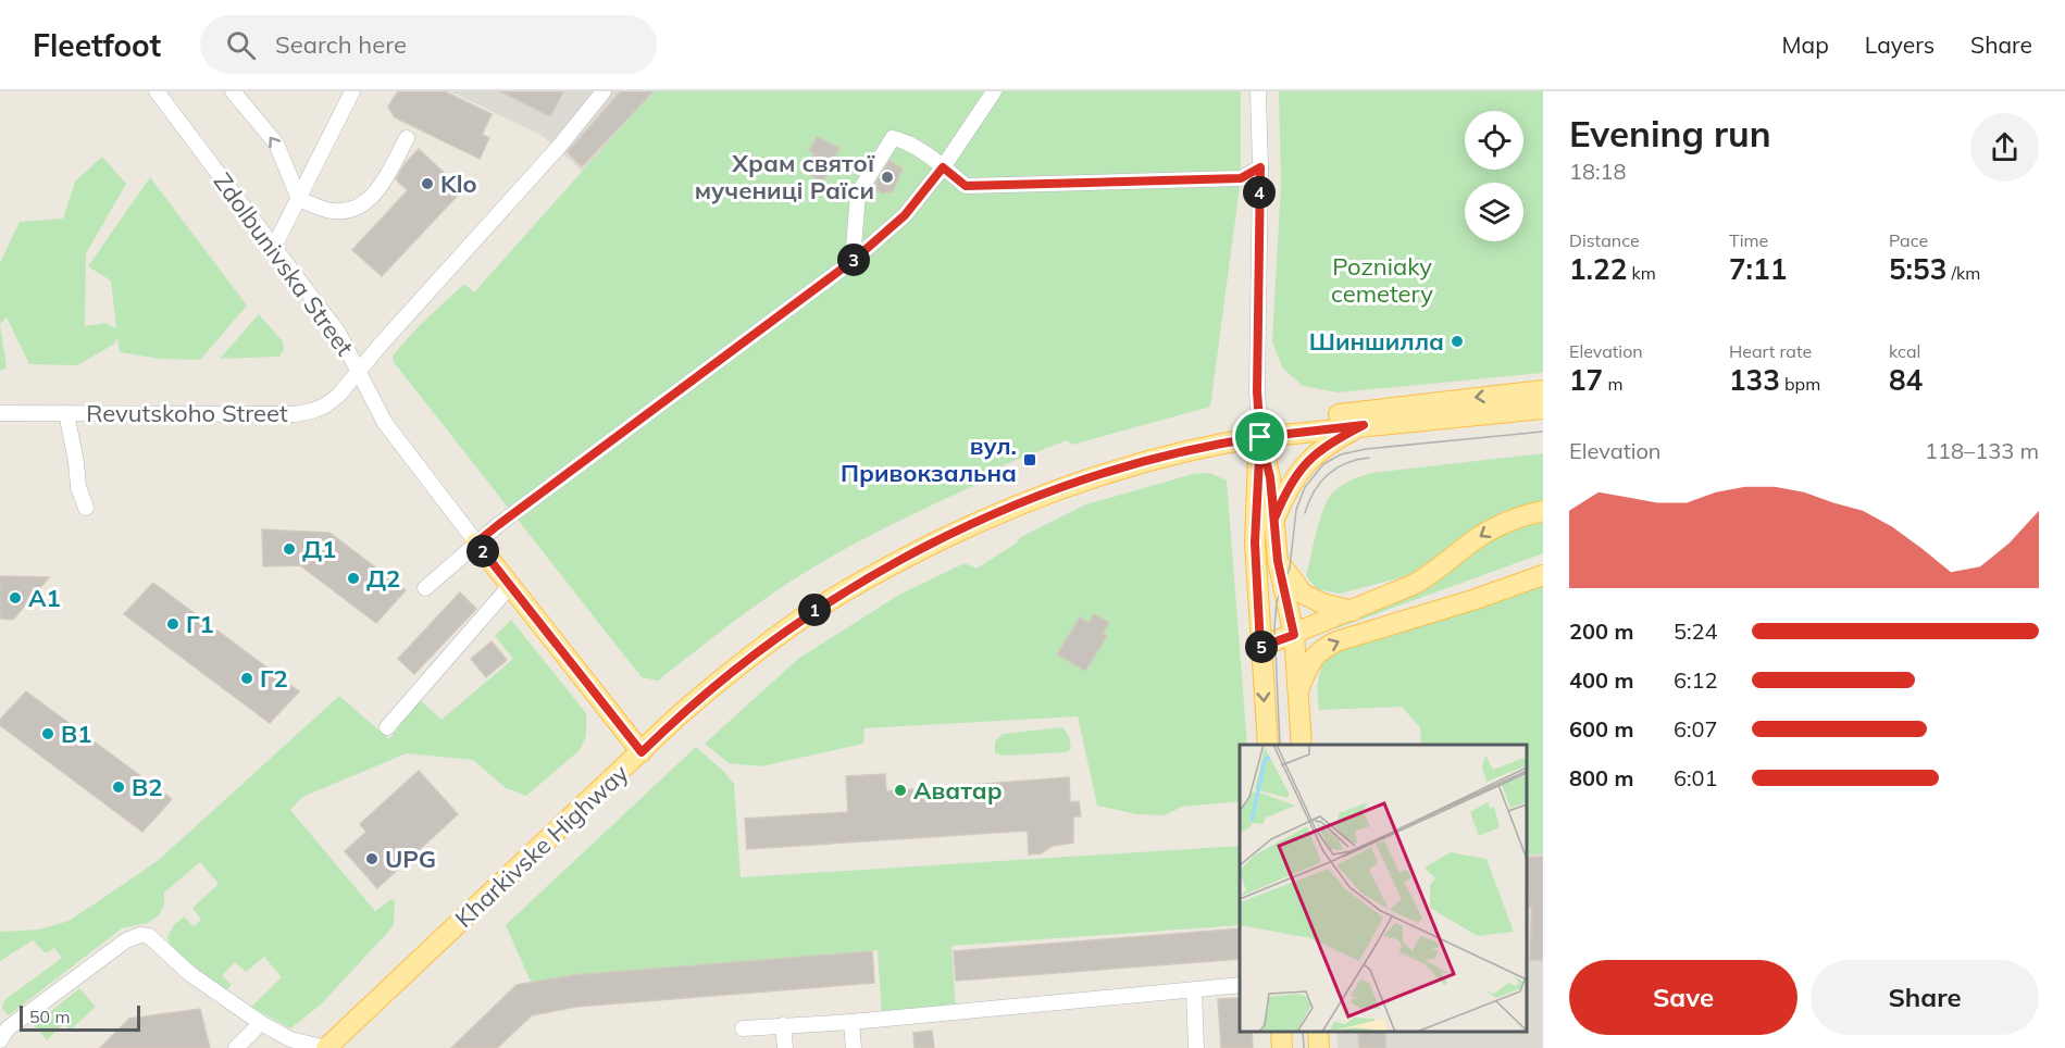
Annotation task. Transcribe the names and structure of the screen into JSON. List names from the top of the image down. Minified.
{"streets":{"main road":["Zdolbunivska Street","Kharkivske Highway"],"street":["Revutskoho Street"]},"crossings":[["Zdolbunivska Street","Revutskoho Street"],["Zdolbunivska Street","Kharkivske Highway"]],"parks":["Pozniaky cemetery"],"places":{"other":["Храм святої мучениці Раїси","Klo","Шиншилла","Д1","Д2","А1","Г1","Г2","В1","В2","Аватар","UPG"],"transit":["вул. Привокзальна"]},"scale_bar":"50 m","page":{"header":"Fleetfoot","search":"Search here","nav":["Map","Layers","Share"],"heading":["Evening run","18:18"],"pins":["4","3","2","1","5"],"stats":[["Distance","1.22 km"],["Time","7:11"],["Pace","5:53 /km"],["Elevation","17 m"],["Heart rate","133 bpm"],["kcal","84"]],"chart":["Elevation","118–133 m"],"list":[{"name":"200 m","note":"5:24"},{"name":"400 m","note":"6:12"},{"name":"600 m","note":"6:07"},{"name":"800 m","note":"6:01"}],"buttons":["Save","Share"],"scale":"50 m"}}
